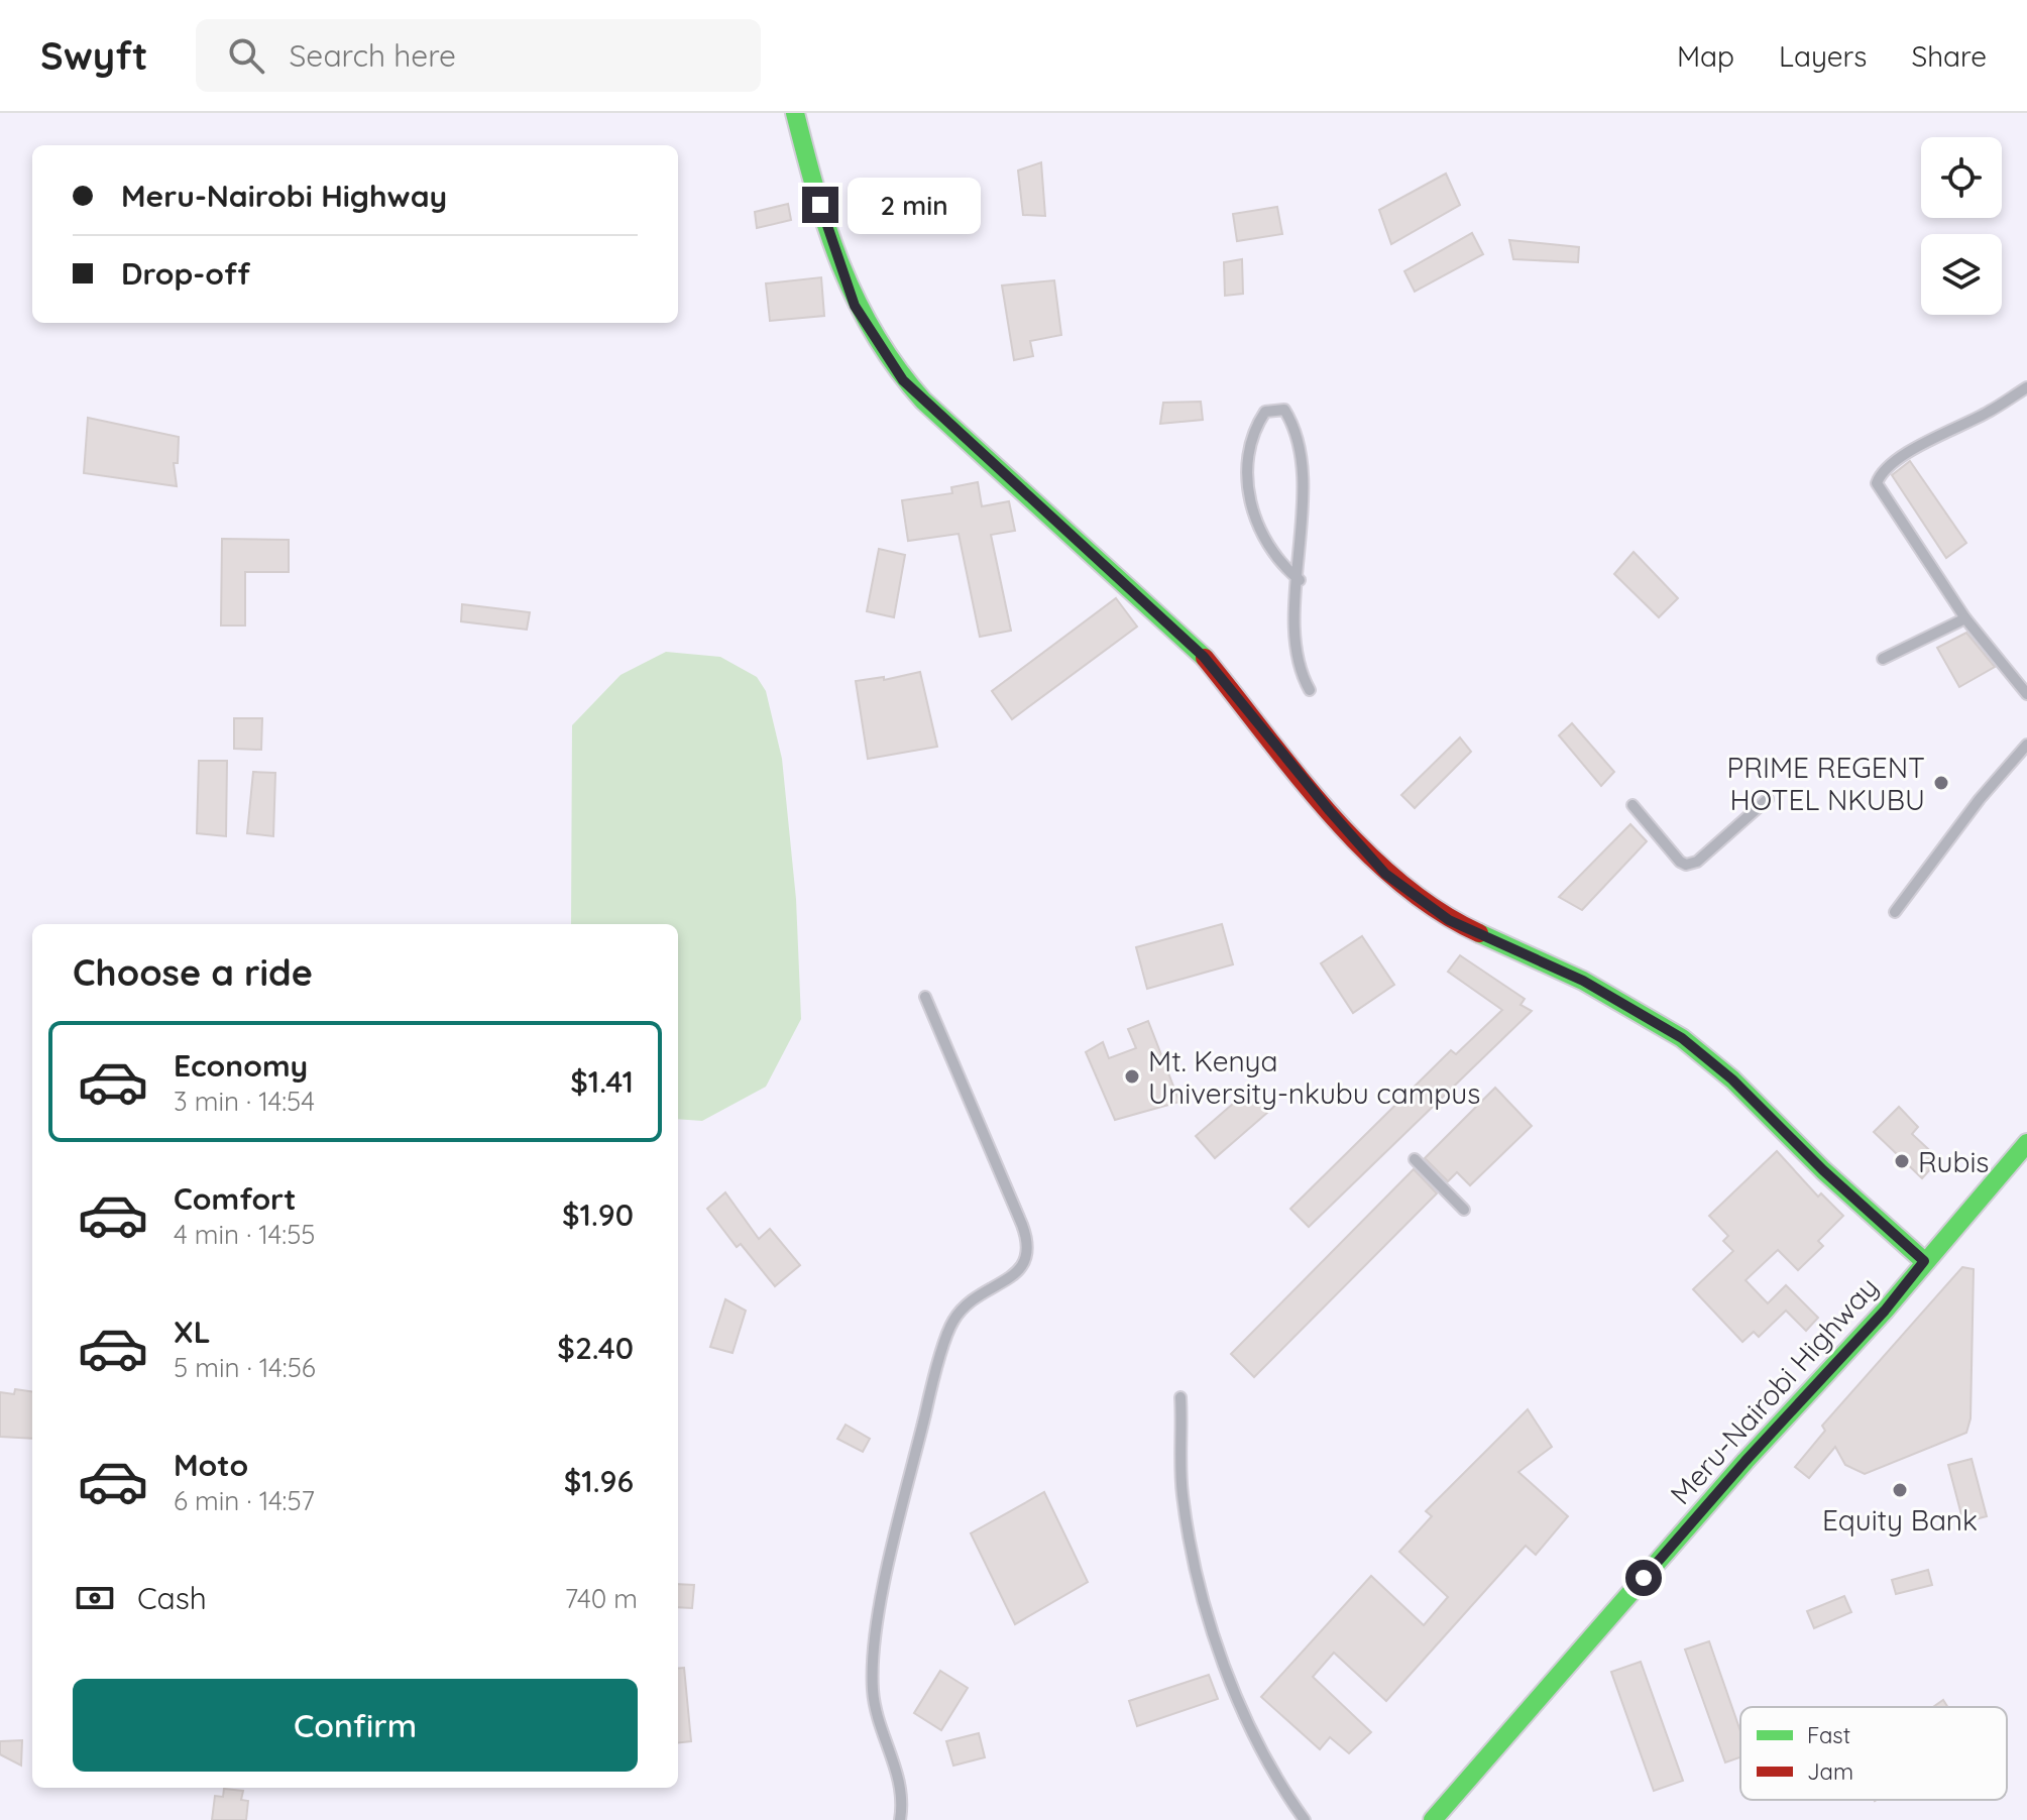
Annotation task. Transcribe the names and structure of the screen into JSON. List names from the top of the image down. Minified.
{"streets":{"main road":["Meru-Nairobi Highway"]},"places":["PRIME REGENT HOTEL NKUBU","Mt. Kenya University-nkubu campus","Rubis","Equity Bank"],"legend":["Fast","Jam"],"page":{"header":"Swyft","search":"Search here","nav":["Map","Layers","Share"],"banner":["Meru-Nairobi Highway","Drop-off"],"bubble":"2 min","heading":"Choose a ride","list":[{"name":"Economy","note":"3 min · 14:54","value":"$1.41"},{"name":"Comfort","note":"4 min · 14:55","value":"$1.90"},{"name":"XL","note":"5 min · 14:56","value":"$2.40"},{"name":"Moto","note":"6 min · 14:57","value":"$1.96"}],"pay":["Cash","740 m"],"buttons":"Confirm"}}
